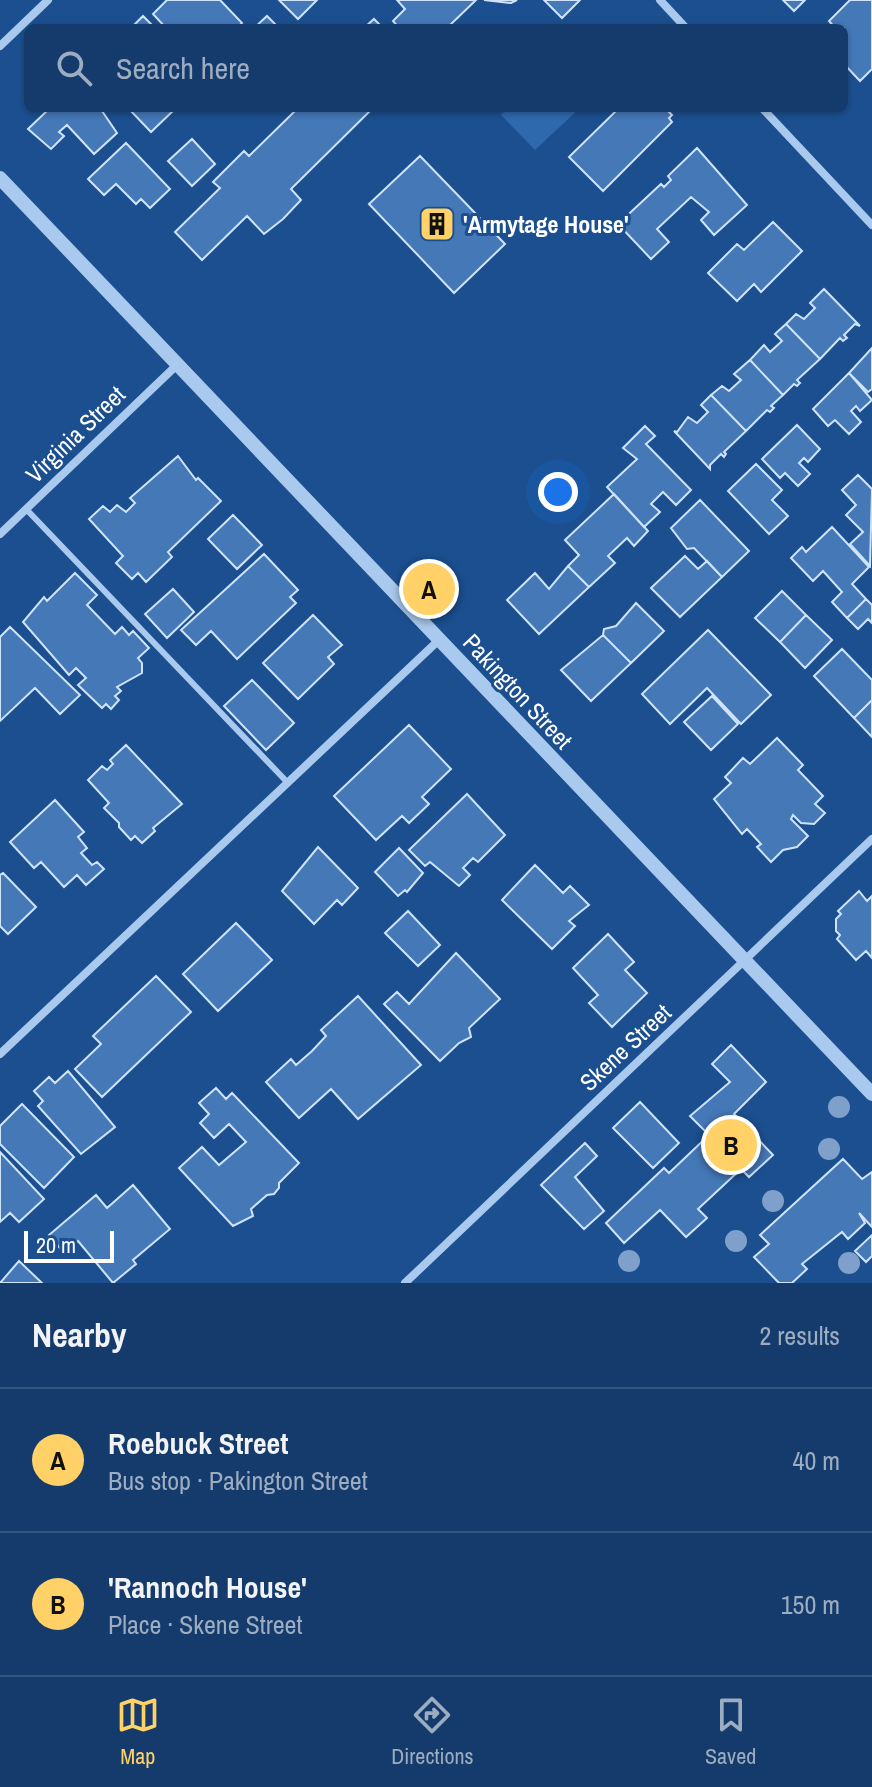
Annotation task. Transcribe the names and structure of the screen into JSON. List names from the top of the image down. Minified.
{"streets":{"street":["Virginia Street","Pakington Street","Skene Street"]},"crossings":[["Virginia Street","Pakington Street"],["Pakington Street","Skene Street"]],"places":{"building":["'Armytage House'"]},"scale_bar":"20 m","page":{"search":"Search here","pins":["A","B"],"scale":"20 m","heading":["Nearby","2 results"],"list":[{"mark":"A","name":"Roebuck Street","note":"Bus stop · Pakington Street","value":"40 m"},{"mark":"B","name":"'Rannoch House'","note":"Place · Skene Street","value":"150 m"}],"nav":["Map","Directions","Saved"]}}
